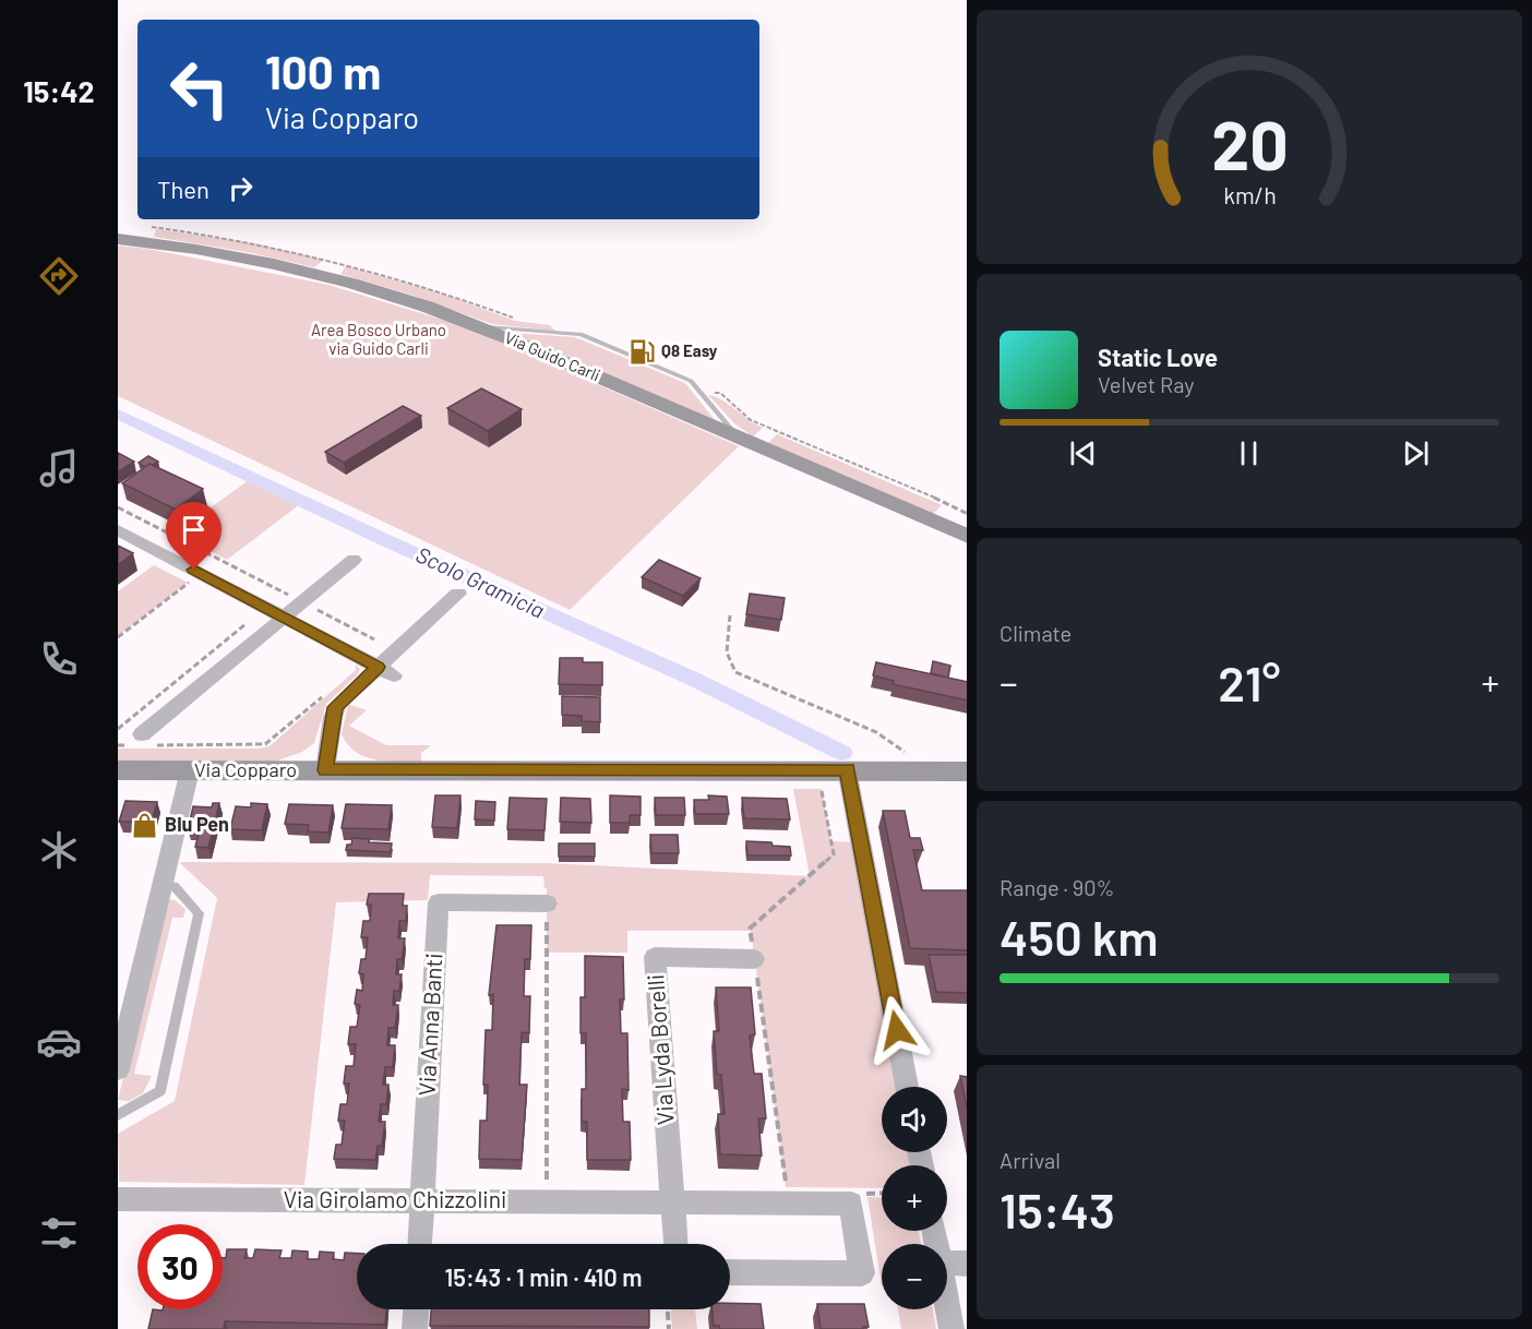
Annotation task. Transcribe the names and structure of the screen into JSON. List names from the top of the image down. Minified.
{"streets":{"main road":["Via Guido Carli","Via Copparo"],"street":["Via Anna Banti","Via Lyda Borelli","Via Girolamo Chizzolini"]},"crossings":[["Via Anna Banti","Via Girolamo Chizzolini"],["Via Lyda Borelli","Via Girolamo Chizzolini"]],"water":["Scolo Gramicia"],"parks":["Area Bosco Urbano via Guido Carli"],"places":{"fuel station":["Q8 Easy"],"shop":["Blu Pen"]},"page":{"tabs":"15:42","turn":["100 m","Via Copparo"],"then":"Then","song":["Static Love","Velvet Ray"],"tile":["Climate",["Range · 90%","450 km"],["Arrival","15:43"]],"heat":["−","21°","+"],"map_buttons":["+","−"],"limit":"30","trip":"15:43 · 1 min · 410 m","gauge":["20","km/h"]}}
